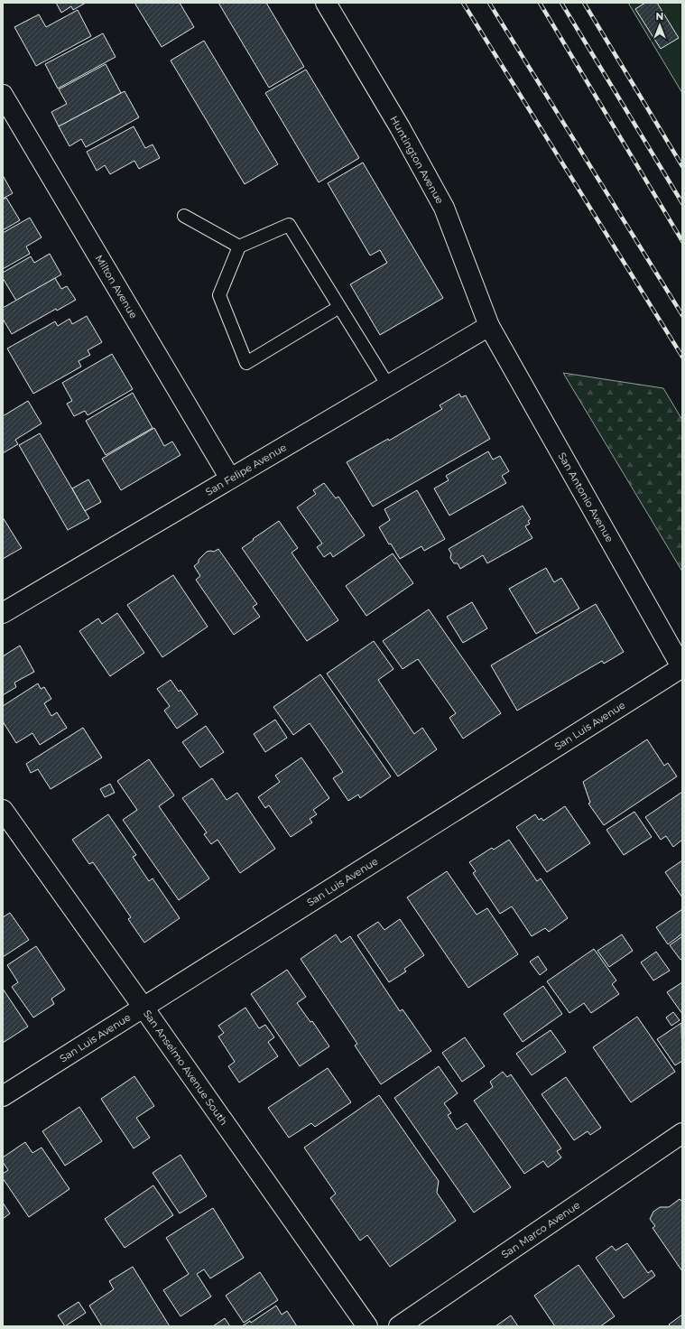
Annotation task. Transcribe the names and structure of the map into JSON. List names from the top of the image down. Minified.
{"streets":{"street":["Huntington Avenue","Milton Avenue","San Felipe Avenue","San Antonio Avenue","San Luis Avenue","San Anselmo Avenue South","San Marco Avenue"]},"crossings":[["Huntington Avenue","San Felipe Avenue"],["Huntington Avenue","San Antonio Avenue"],["Milton Avenue","San Felipe Avenue"],["San Felipe Avenue","San Antonio Avenue"],["San Antonio Avenue","San Luis Avenue"],["San Luis Avenue","San Anselmo Avenue South"]],"north":"top"}
